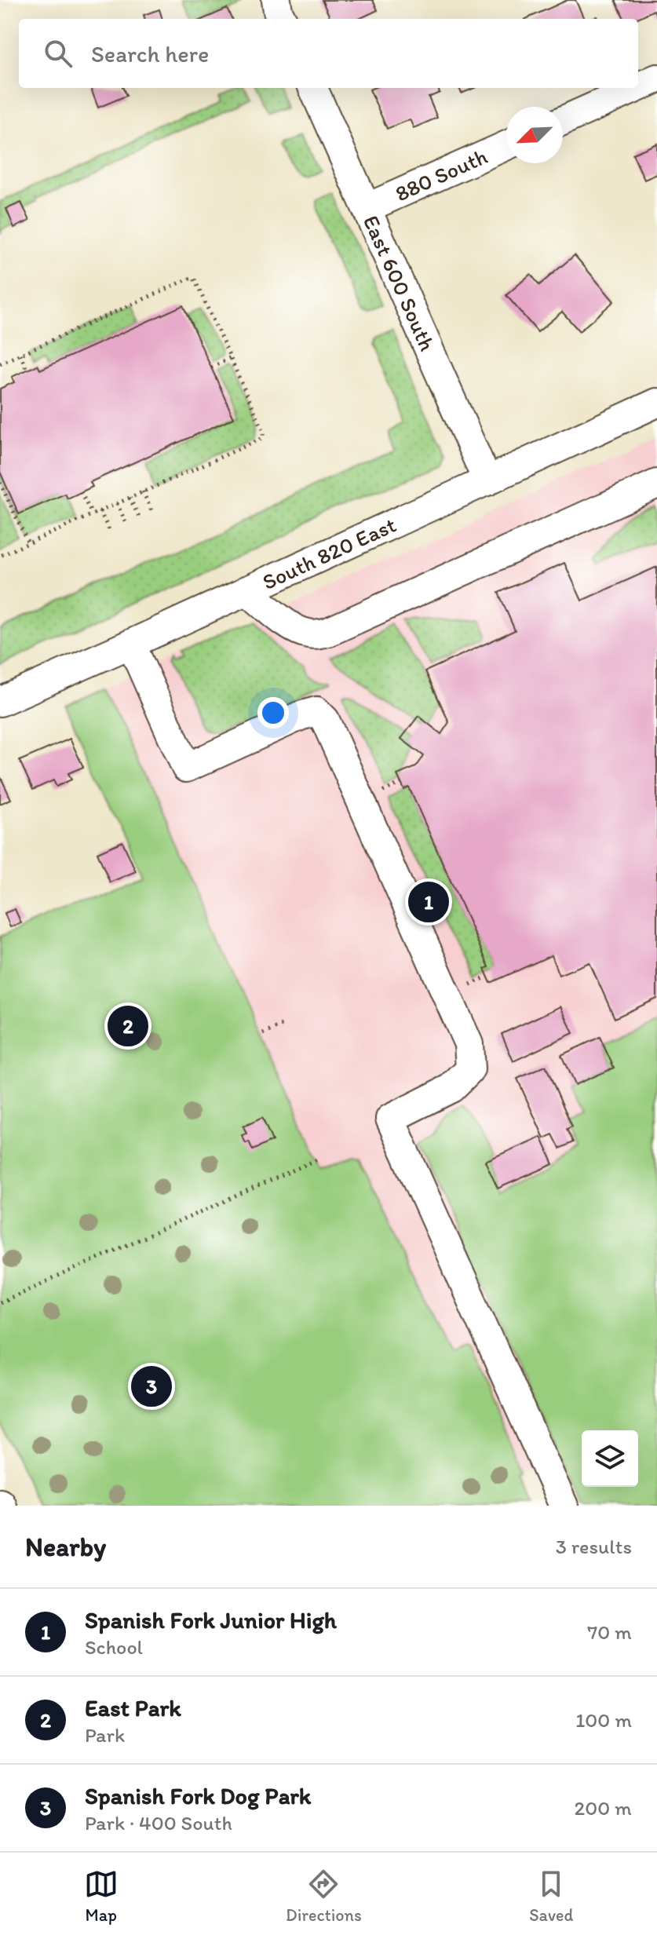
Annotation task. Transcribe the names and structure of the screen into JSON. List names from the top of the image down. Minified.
{"streets":{"street":["880 South","East 600 South","South 820 East"]},"crossings":[["880 South","East 600 South"],["East 600 South","South 820 East"]],"north":"bottom left","page":{"search":"Search here","pins":["1","2","3"],"heading":["Nearby","3 results"],"list":[{"mark":"1","name":"Spanish Fork Junior High","note":"School","value":"70 m"},{"mark":"2","name":"East Park","note":"Park","value":"100 m"},{"mark":"3","name":"Spanish Fork Dog Park","note":"Park · 400 South","value":"200 m"}],"nav":["Map","Directions","Saved"]}}
